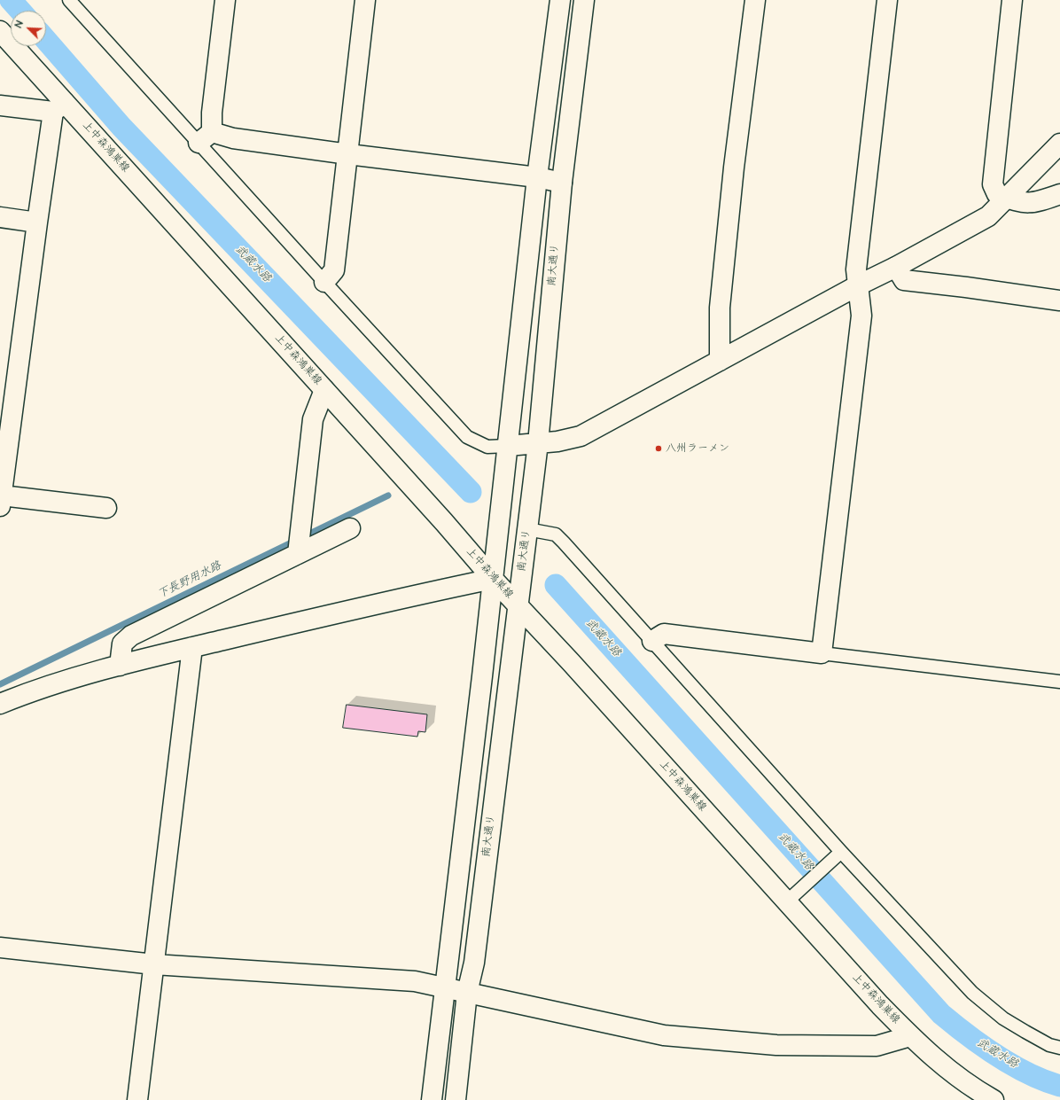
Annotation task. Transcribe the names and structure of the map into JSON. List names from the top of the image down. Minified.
{"streets":{"street":["上中森鴻巣線","南大通り"]},"crossings":[["上中森鴻巣線","南大通り"]],"water":["武蔵水路","下長野用水路"],"places":["八州ラーメン"],"north":"top left"}
